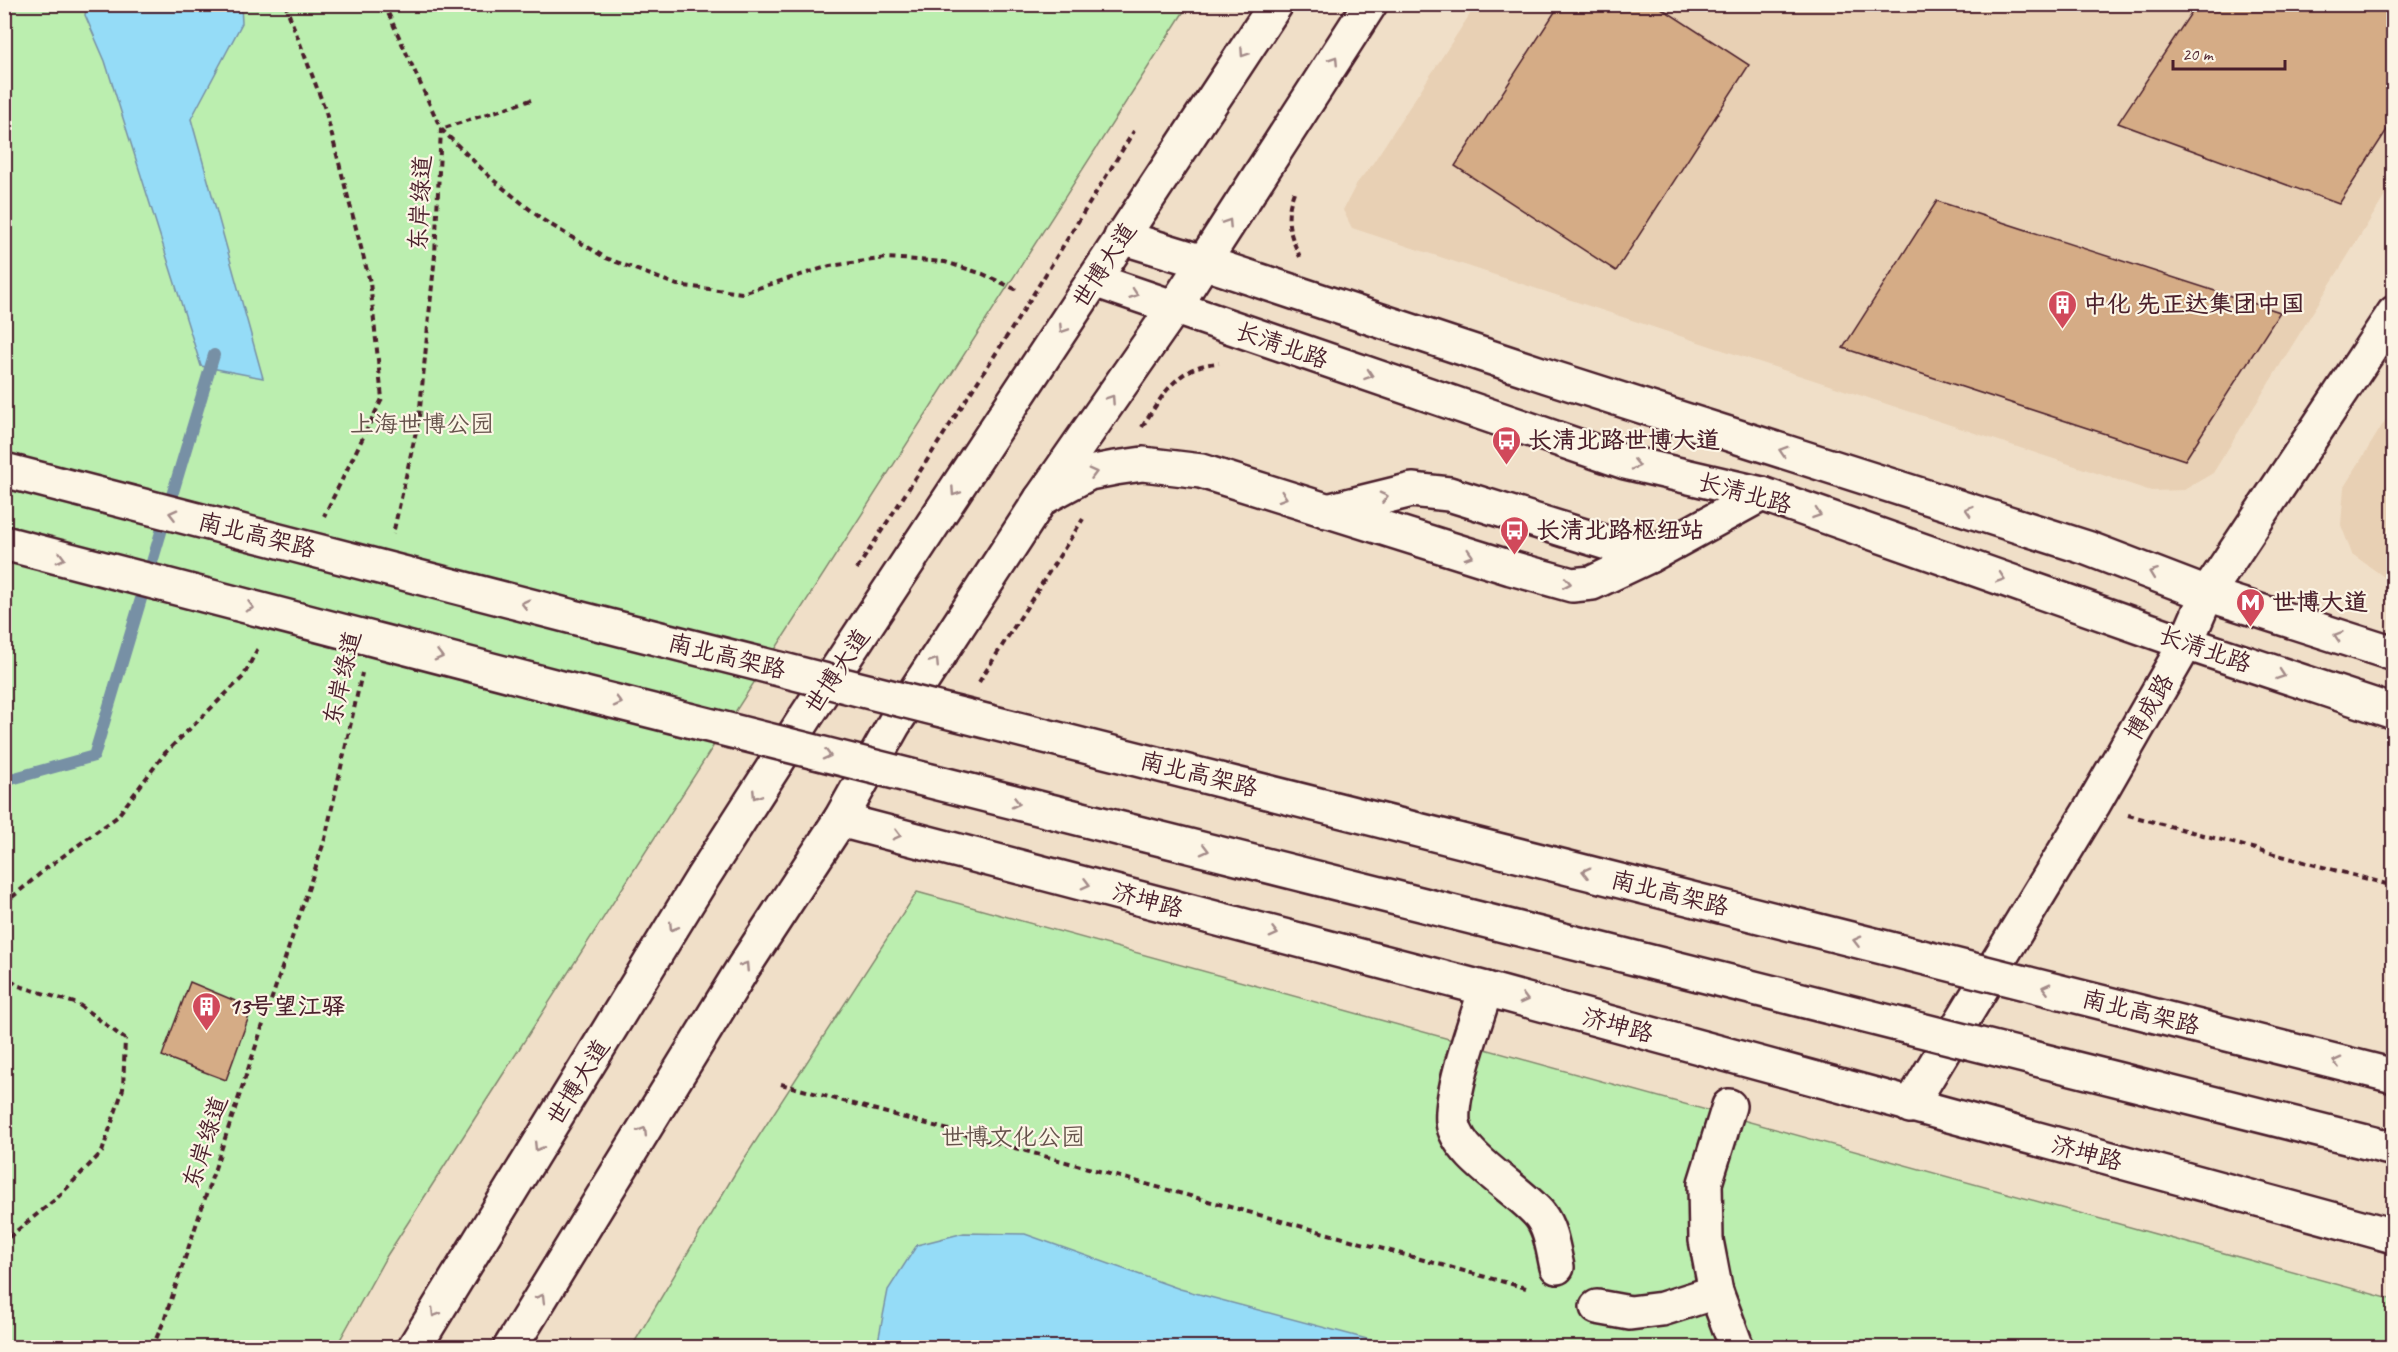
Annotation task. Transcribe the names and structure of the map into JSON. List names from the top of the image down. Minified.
{"streets":{"main road":["世博大道","长清北路","南北高架路","博成路","济坤路"],"path":["东岸绿道"]},"crossings":[["世博大道","长清北路"],["长清北路","博成路"],["博成路","济坤路"]],"parks":["上海世博公园","世博文化公园"],"places":{"building":["中化 先正达集团中国","13号望江驿"],"bus stop":["长清北路世博大道","长清北路枢纽站"],"metro station":["世博大道"]},"scale_bar":"20 m"}
